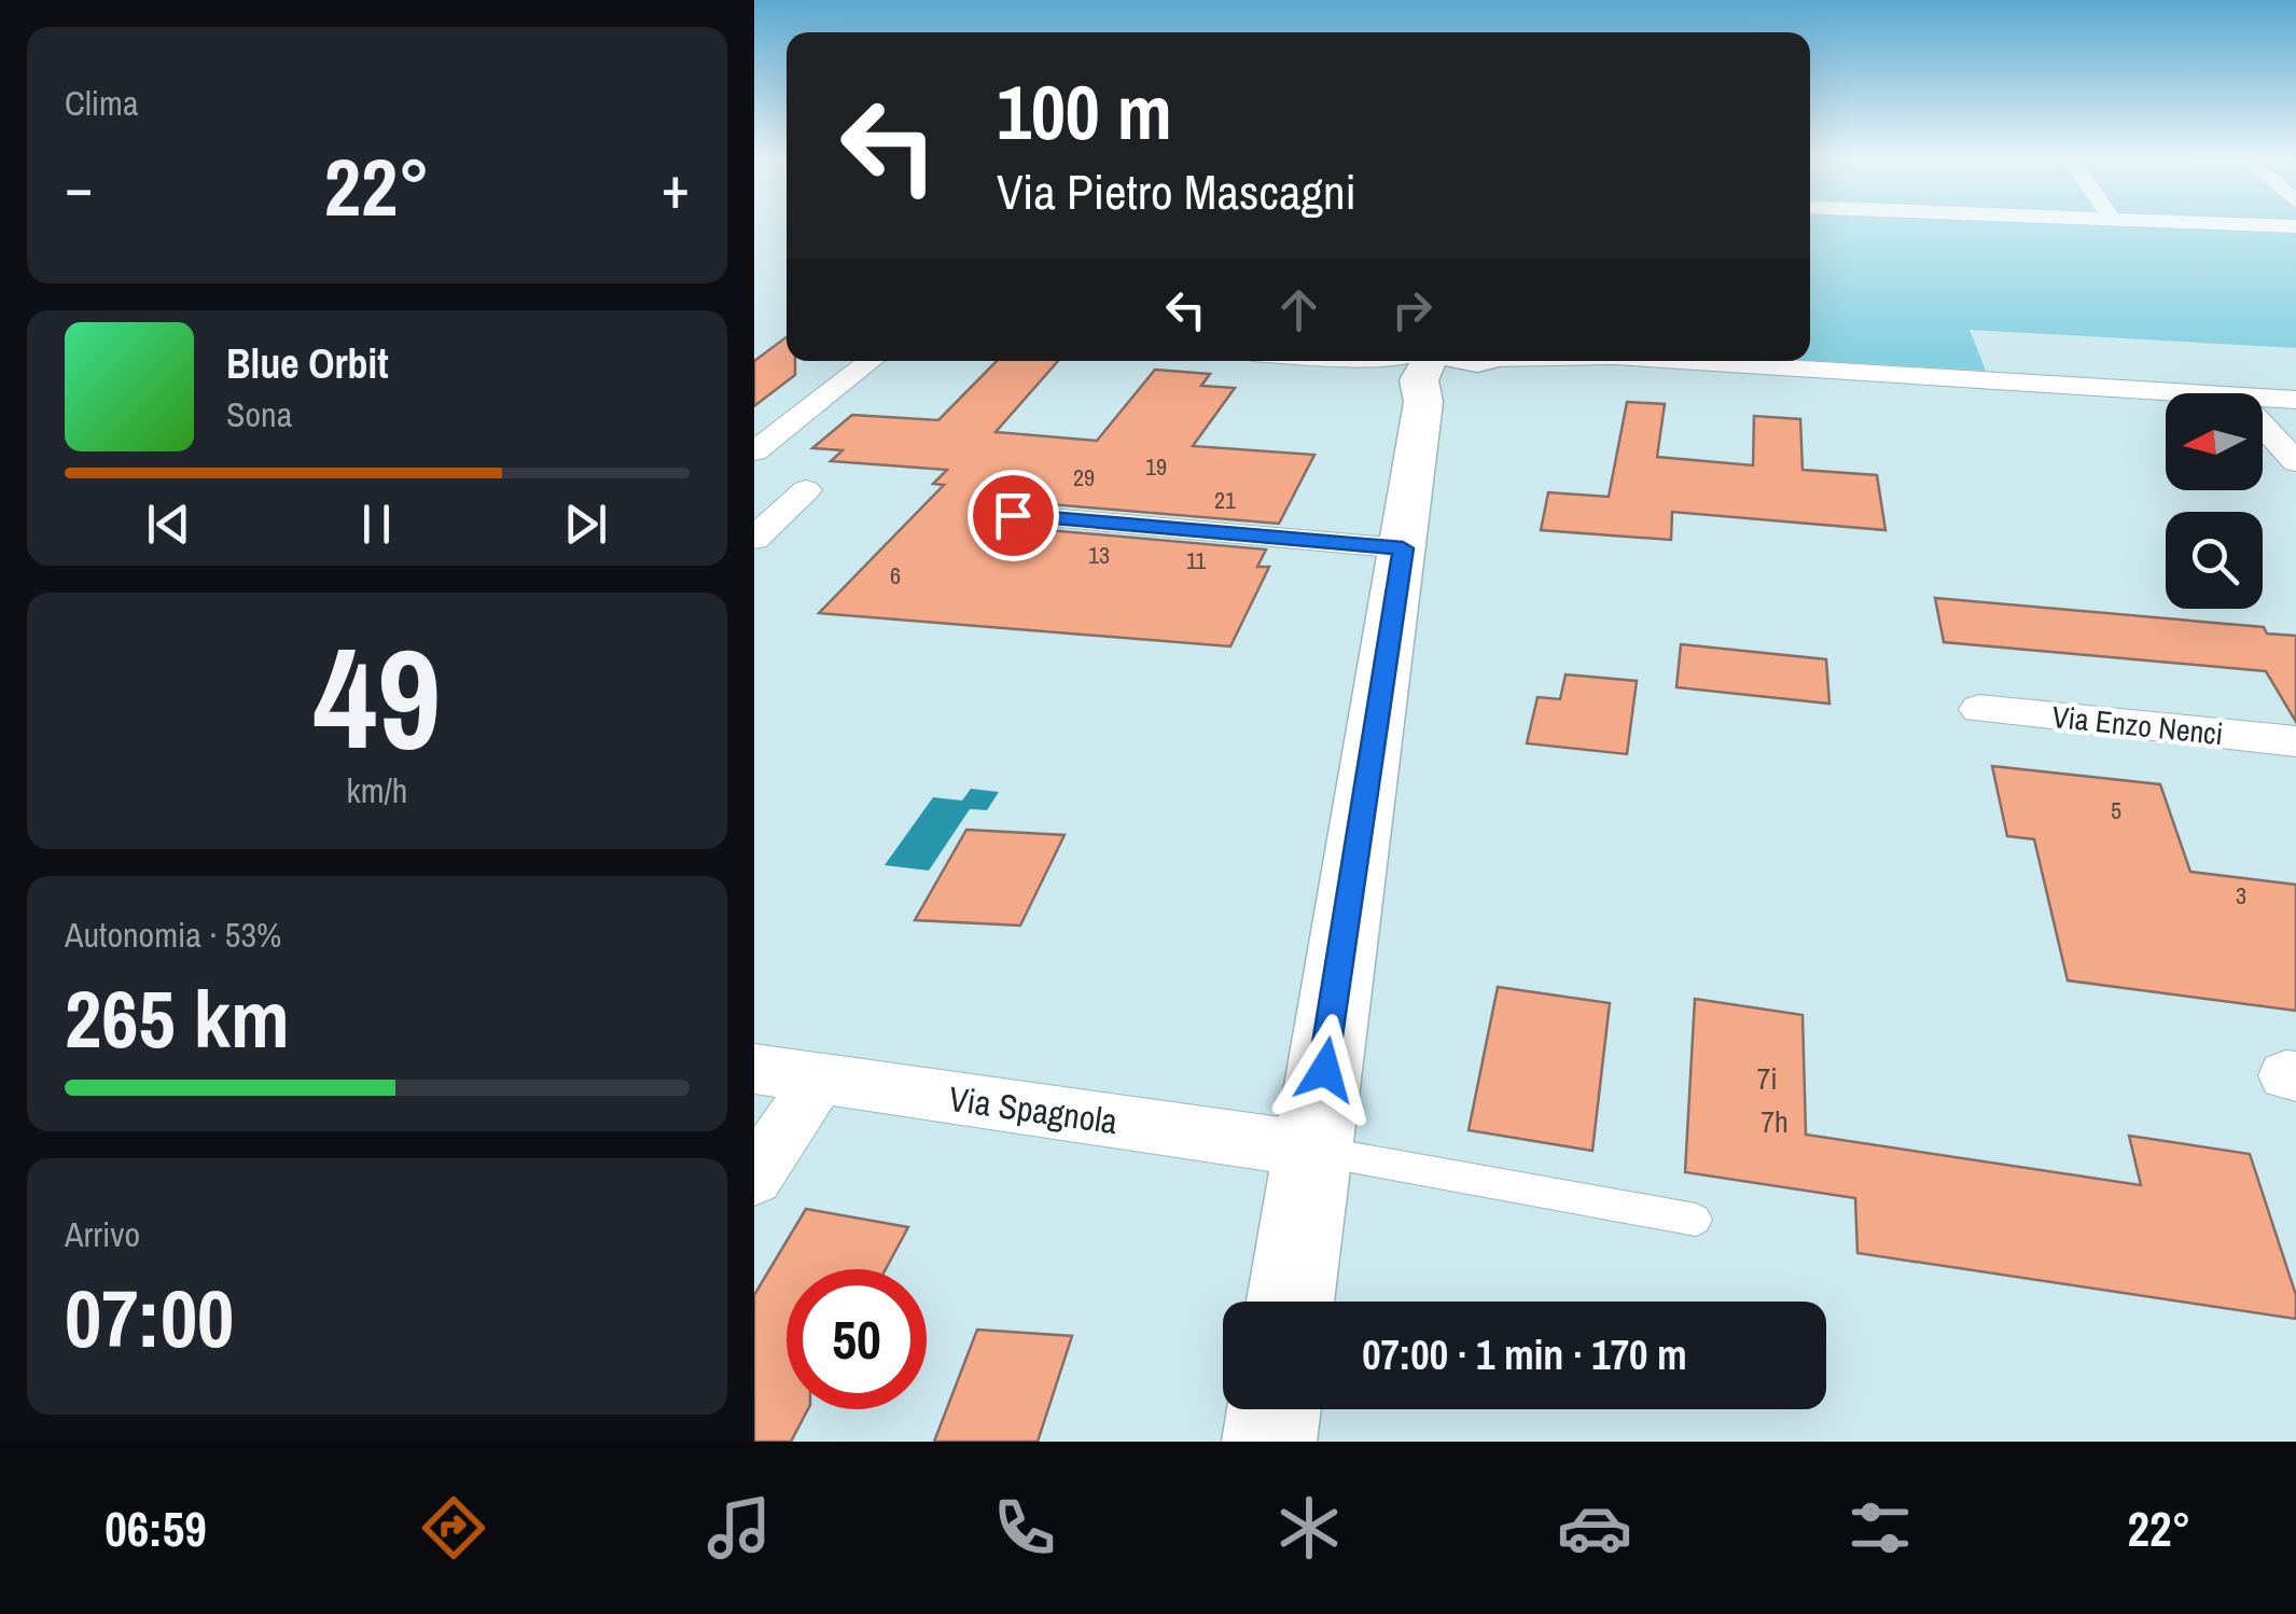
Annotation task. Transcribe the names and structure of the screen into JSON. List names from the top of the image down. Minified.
{"streets":{"street":["Via Enzo Nenci","Via Spagnola"]},"house_numbers":["19","29","21","13","11","6","5","3","7i","7h"],"north":"left","page":{"tile":["Clima",["49","km/h"],["Autonomia · 53%","265 km"],["Arrivo","07:00"]],"turn":["100 m","Via Pietro Mascagni"],"heat":["−","22°","+"],"song":["Blue Orbit","Sona"],"limit":"50","trip":"07:00 · 1 min · 170 m","tabs":["06:59","22°"]}}
